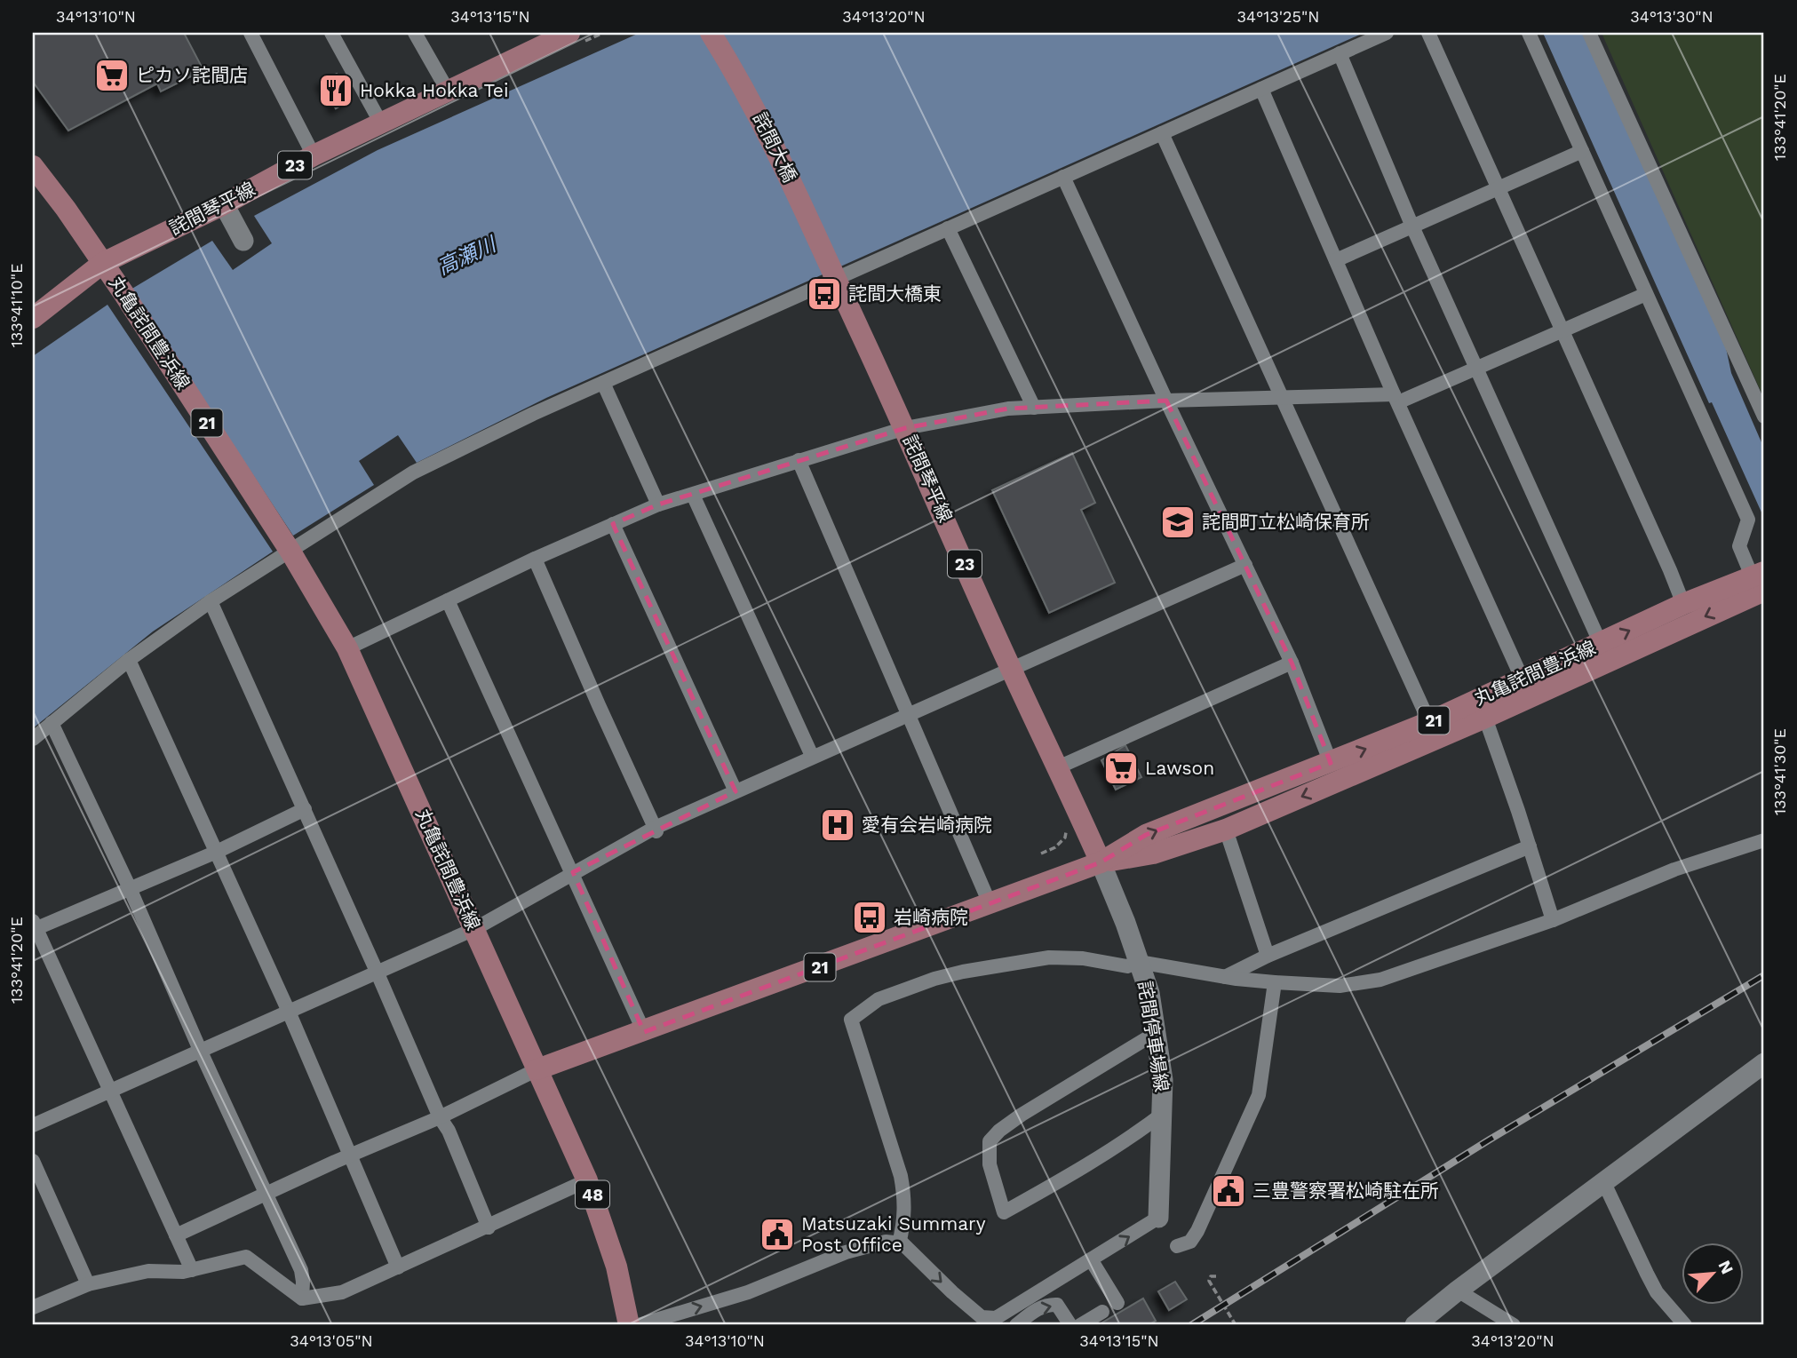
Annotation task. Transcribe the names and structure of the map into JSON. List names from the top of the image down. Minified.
{"streets":{"main road":["詫間大橋","23","詫間琴平線","丸亀詫間豊浜線","21","48"],"street":["詫間停車場線"]},"crossings":[["詫間大橋","詫間琴平線"],["詫間琴平線","丸亀詫間豊浜線"],["詫間琴平線","詫間停車場線"],["丸亀詫間豊浜線","詫間停車場線"],["丸亀詫間豊浜線","48"]],"water":["高瀬川"],"places":{"supermarket":["ピカソ詫間店","Lawson"],"restaurant":["Hokka Hokka Tei"],"bus stop":["詫間大橋東","岩崎病院"],"school or university":["詫間町立松崎保育所"],"hospital":["愛有会岩崎病院"],"public building":["三豊警察署松崎駐在所","Matsuzaki Summary Post Office"]},"north":"top right","coordinates":["34°13'10\"N","34°13'15\"N","34°13'20\"N","34°13'25\"N","34°13'30\"N","133°41'20\"E","133°41'10\"E","133°41'30\"E","34°13'05\"N"]}
